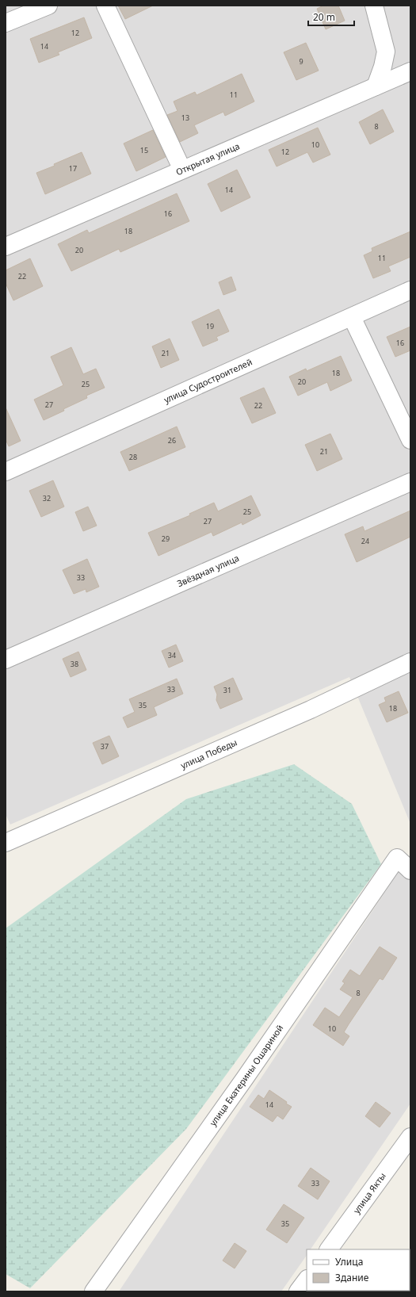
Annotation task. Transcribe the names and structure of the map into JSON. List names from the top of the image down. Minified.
{"streets":{"street":["Открытая улица","улица Судостроителей","Звёздная улица","улица Победы","улица Екатерины Ошариной","улица Якты"]},"house_numbers":["12","14","9","11","13","8","10","15","12","17","14","16","18","20","11","22","19","16","21","18","20","25","27","22","26","21","28","32","25","27","29","24","33","34","38","33","31","35","18","37","8","10","14","33","35"],"legend":["Улица","Здание"],"scale_bar":"20 m"}
